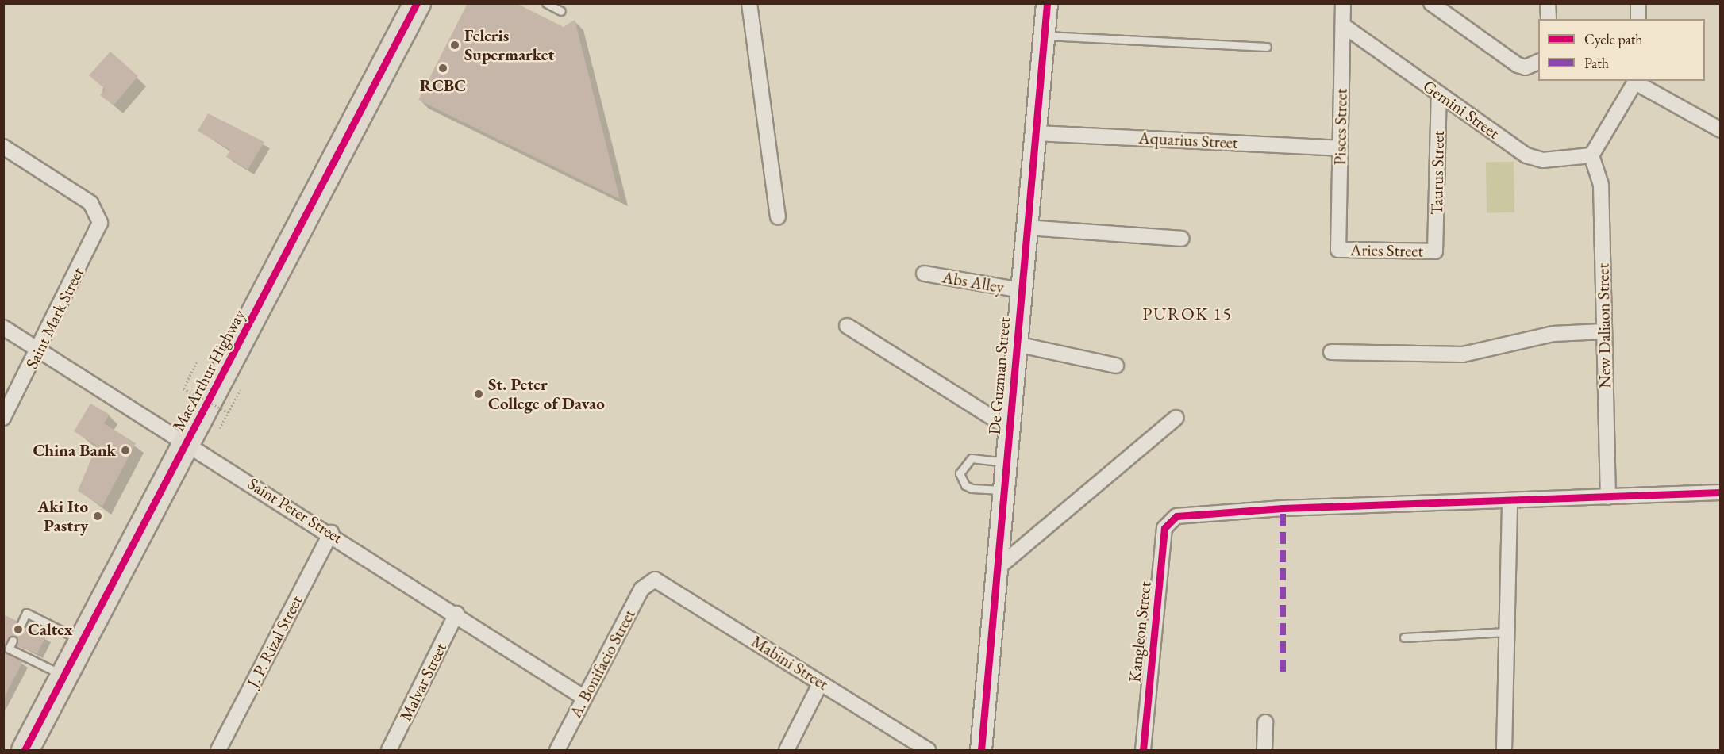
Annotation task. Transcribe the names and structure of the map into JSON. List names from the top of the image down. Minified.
{"streets":{"highway":["MacArthur Highway"],"street":["Gemini Street","Pisces Street","Aquarius Street","Taurus Street","Aries Street","Abs Alley","Saint Mark Street","New Daliaon Street","De Guzman Street","Saint Peter Street","Kangleon Street","J. P. Rizal Street","Mabini Street","A. Bonifacio Street","Malvar Street"]},"crossings":[["Gemini Street","Pisces Street"],["Gemini Street","Taurus Street"],["Gemini Street","New Daliaon Street"],["Pisces Street","Aquarius Street"],["Pisces Street","Aries Street"],["Aquarius Street","De Guzman Street"],["Taurus Street","Aries Street"],["Abs Alley","De Guzman Street"],["Saint Mark Street","Saint Peter Street"],["MacArthur Highway","Saint Peter Street"],["Saint Peter Street","J. P. Rizal Street"],["Saint Peter Street","A. Bonifacio Street"],["Saint Peter Street","Malvar Street"],["Mabini Street","A. Bonifacio Street"]],"districts":["PUROK 15"],"places":["Felcris Supermarket","RCBC","St. Peter College of Davao","China Bank","Aki Ito Pastry","Caltex"],"legend":["Cycle path","Path"]}
